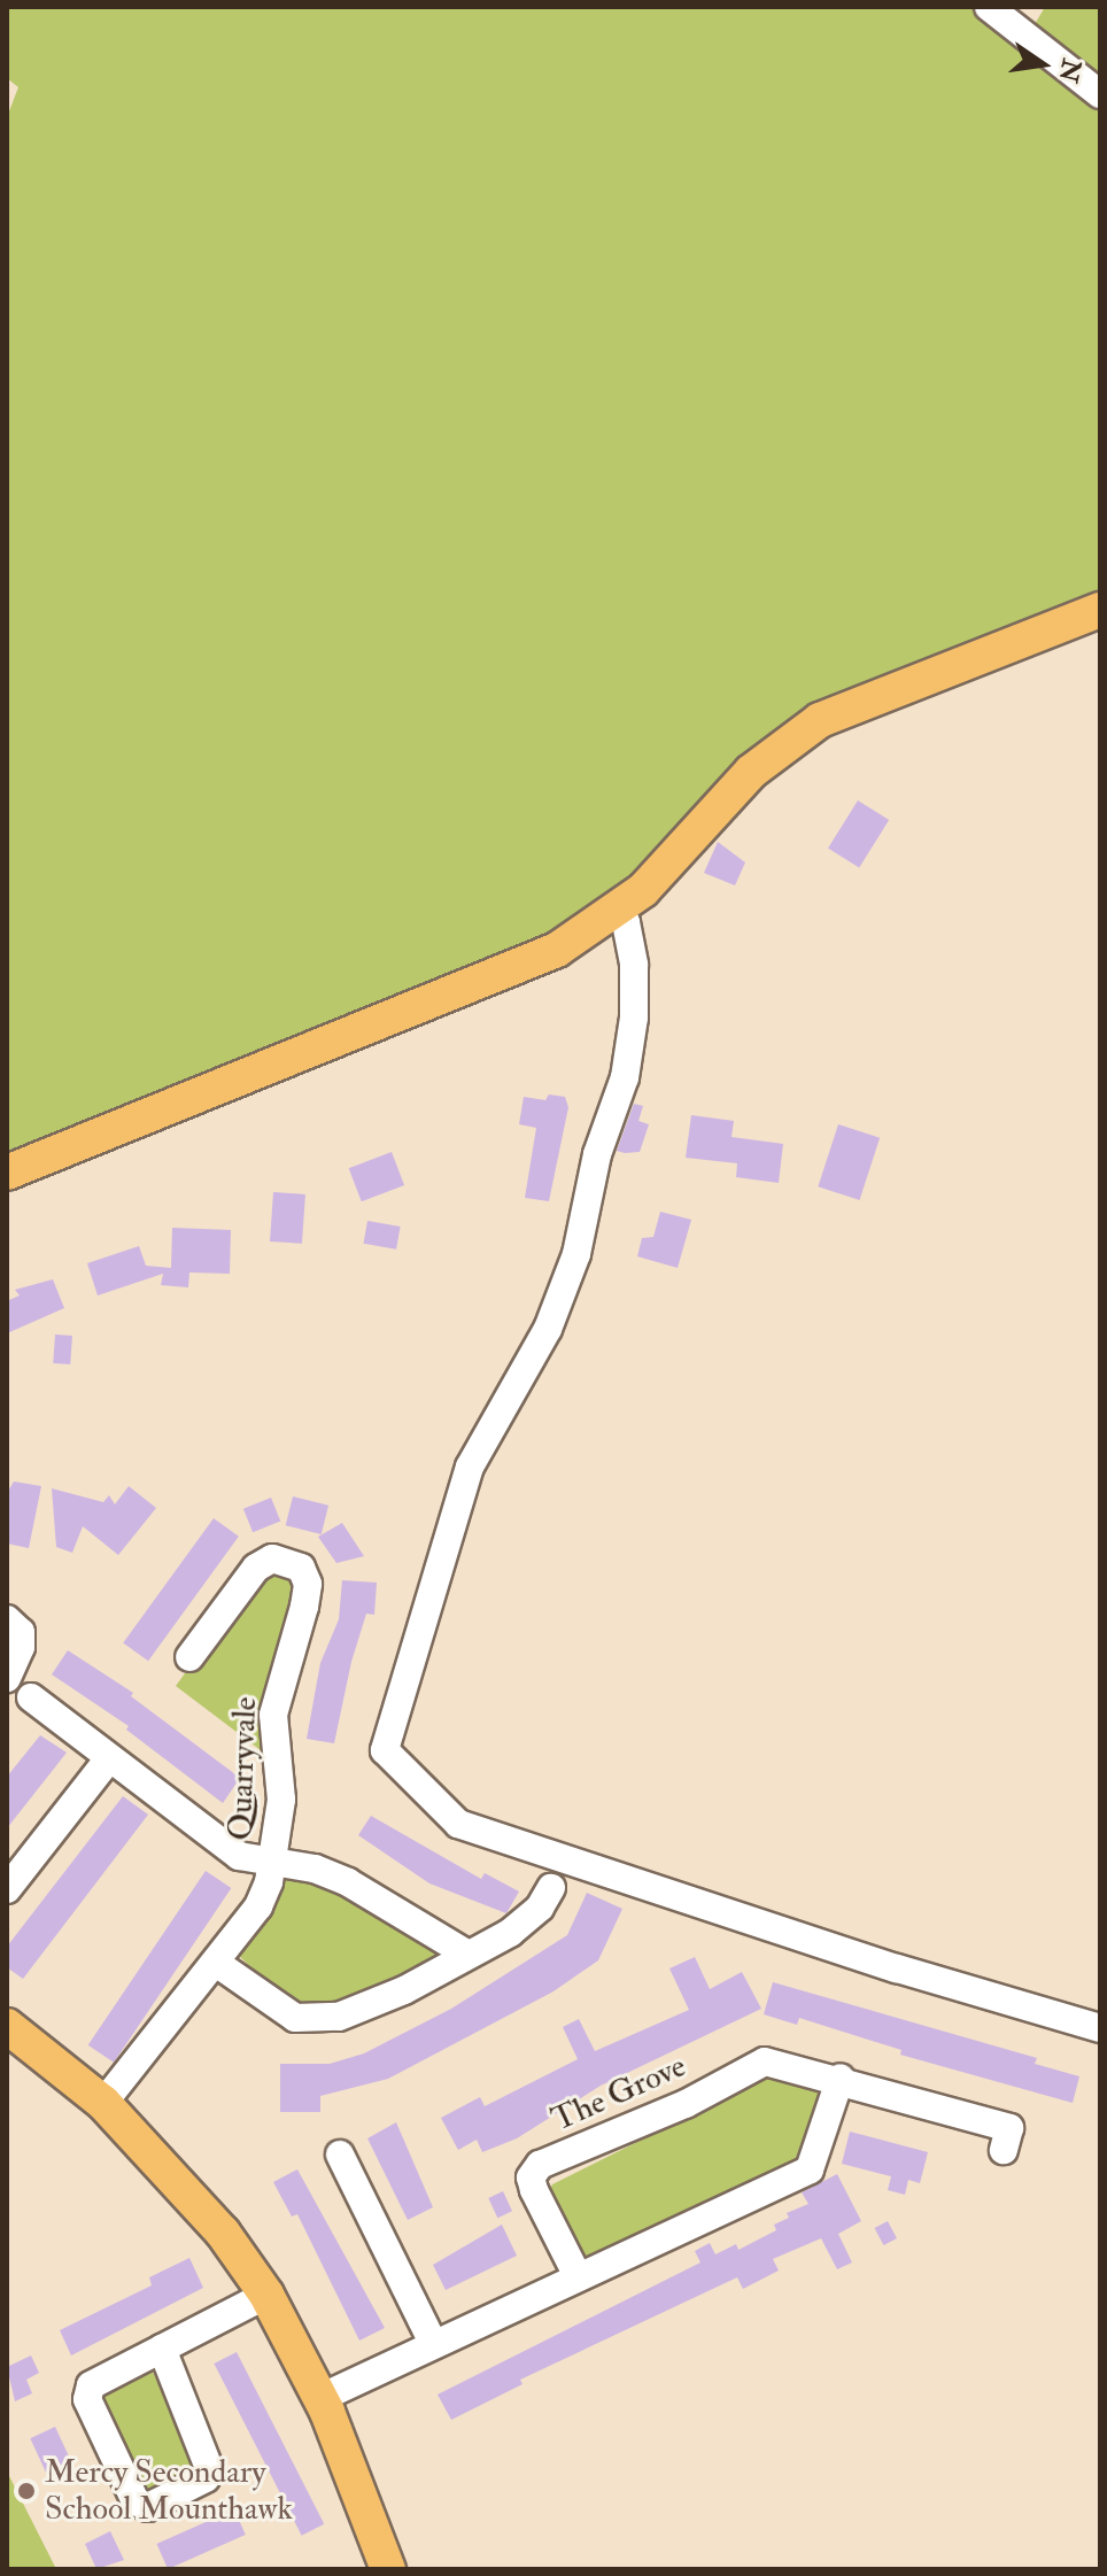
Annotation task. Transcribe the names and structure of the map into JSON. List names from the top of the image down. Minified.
{"streets":{"street":["Quarryvale","The Grove"]},"places":["Mercy Secondary School Mounthawk"],"north":"right"}
